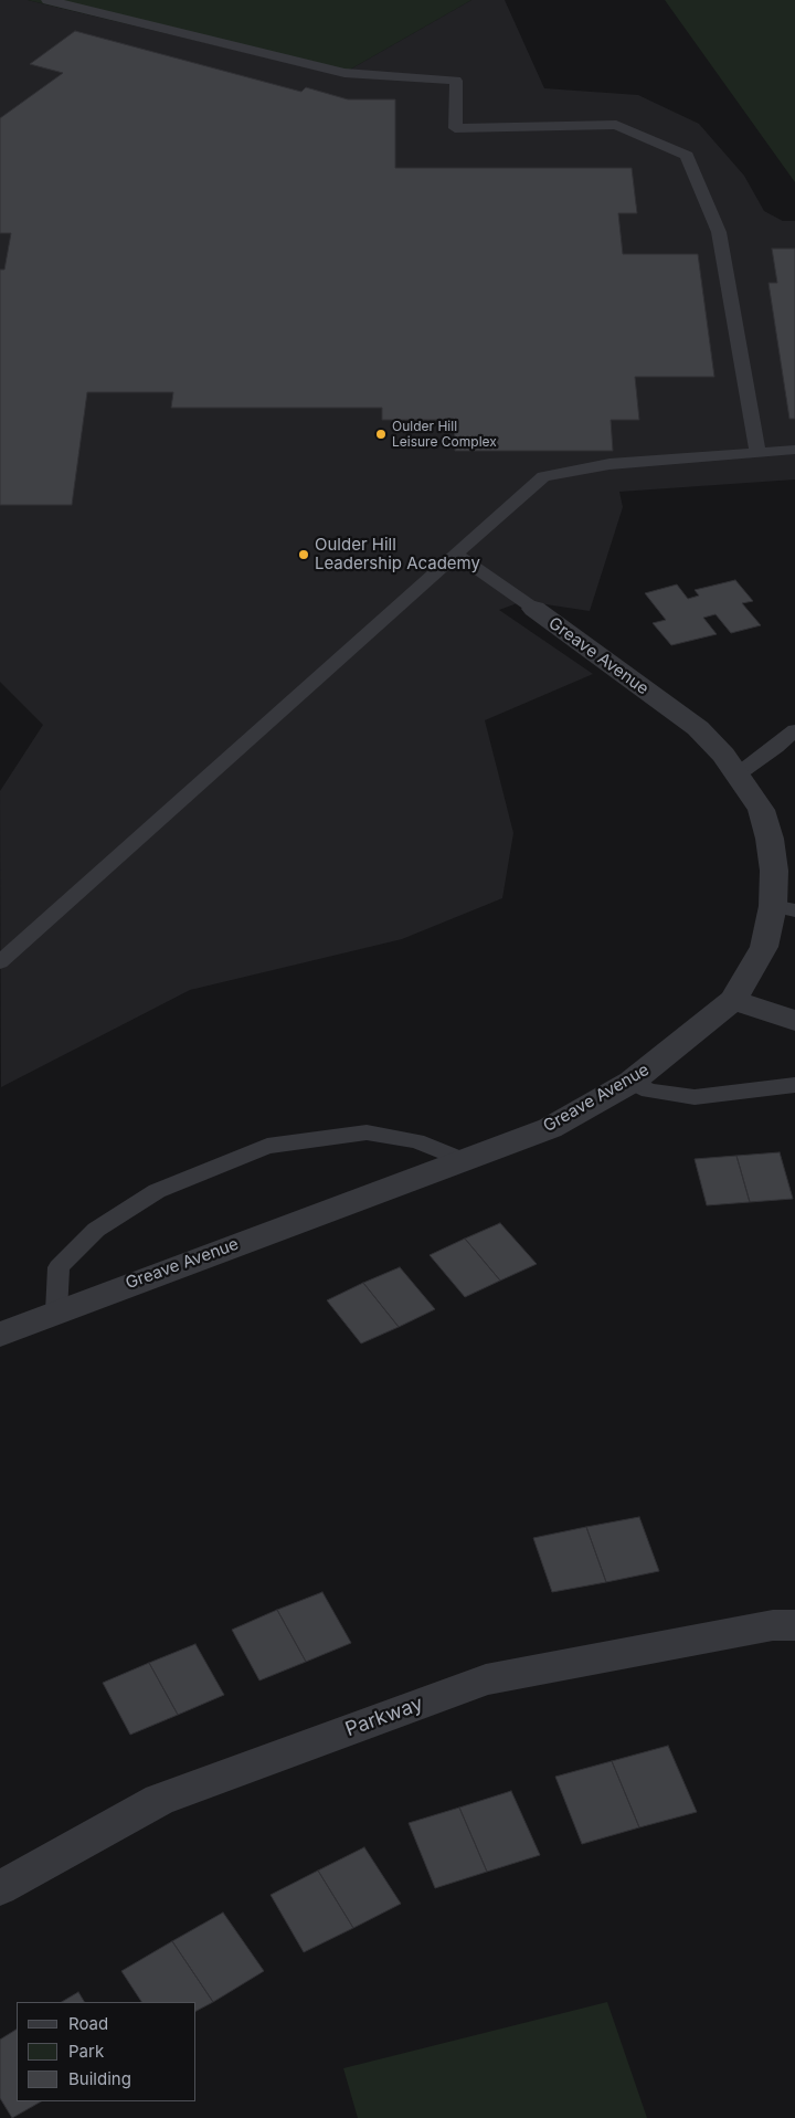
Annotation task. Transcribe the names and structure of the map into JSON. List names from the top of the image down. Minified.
{"streets":{"street":["Greave Avenue","Parkway"]},"places":["Oulder Hill Leisure Complex","Oulder Hill Leadership Academy"],"legend":["Road","Park","Building"]}
